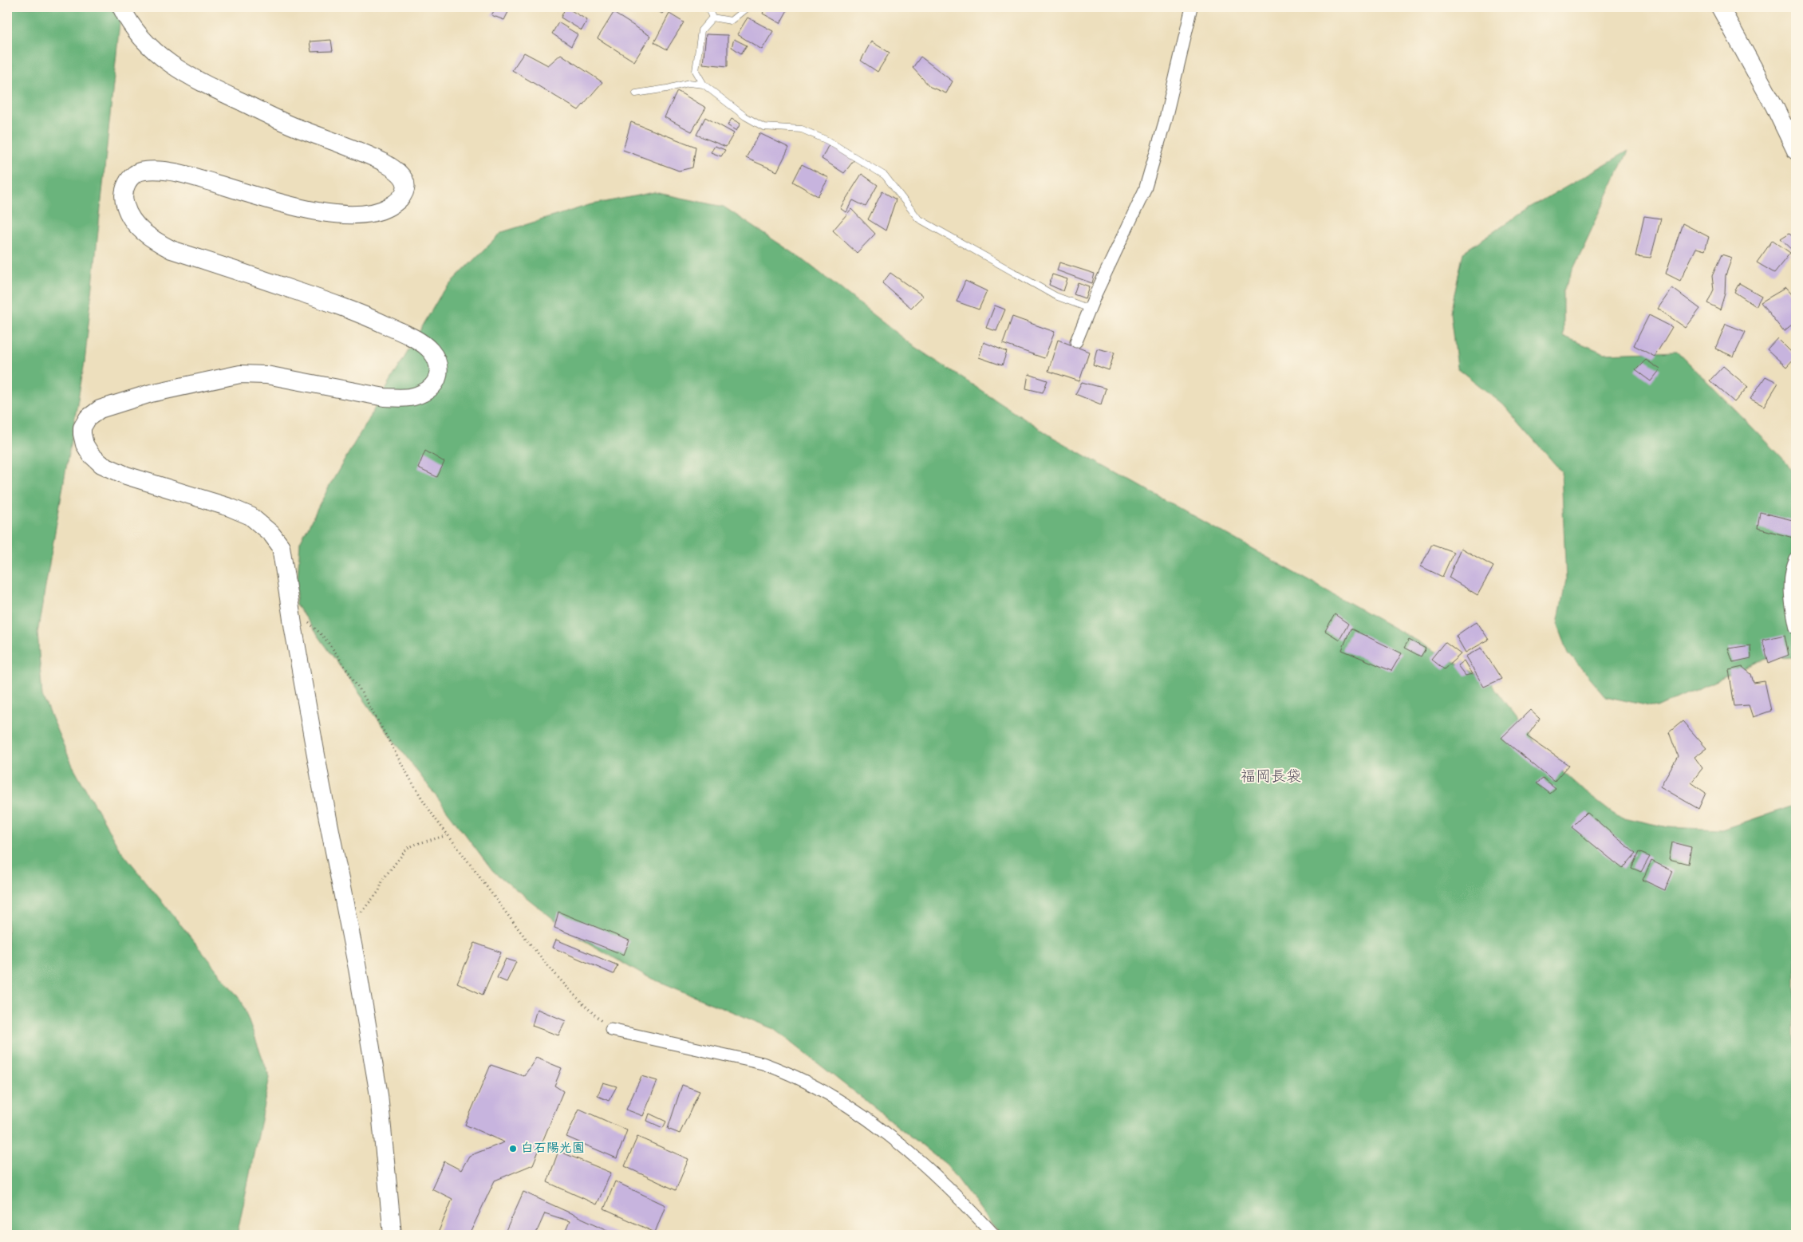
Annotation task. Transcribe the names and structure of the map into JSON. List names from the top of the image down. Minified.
{"districts":["福岡長袋"],"places":["白石陽光園"]}
